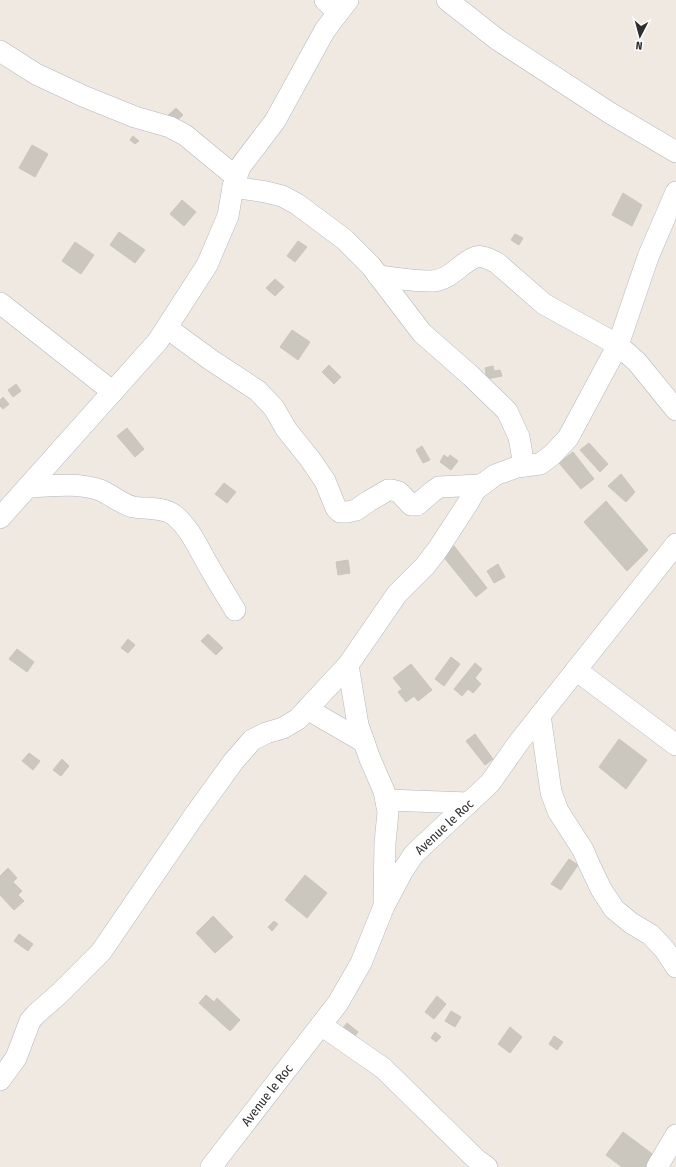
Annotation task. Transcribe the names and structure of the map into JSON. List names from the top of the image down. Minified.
{"streets":{"street":["Avenue le Roc"]},"north":"bottom"}
